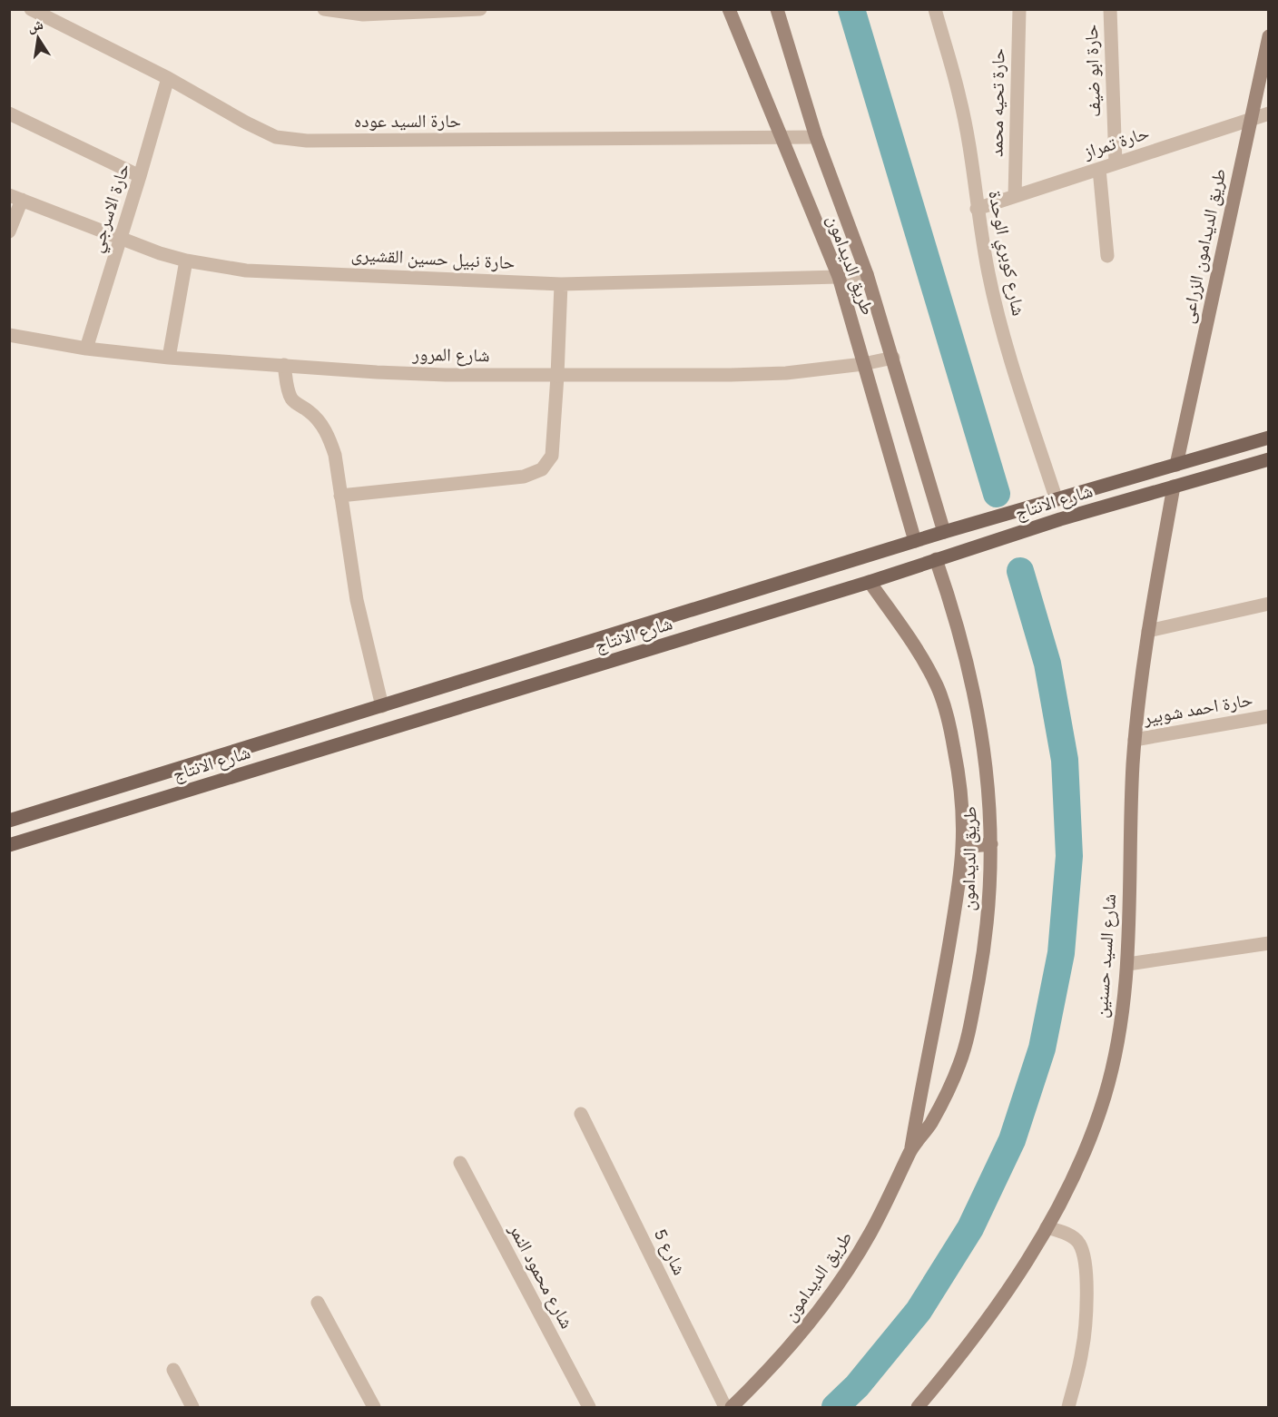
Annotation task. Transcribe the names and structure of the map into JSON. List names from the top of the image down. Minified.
{"streets":{"main road":["شارع الانتاج"],"street":["حارة ابو ضيف","حارة تحيه محمد","حارة السيد عوده","حارة تمراز","حارة الاسرجي","طريق الديدامون الزراعى","شارع كوبري الوحدة","حارة نبيل حسين القشيرى","طريق الديدامون","شارع المرور","حارة احمد شوبير","شارع السيد حسنين","شارع 5","شارع محمود النمر"]},"crossings":[["حارة ابو ضيف","حارة تمراز"],["حارة تحيه محمد","حارة تمراز"],["حارة السيد عوده","حارة الاسرجي"],["حارة السيد عوده","طريق الديدامون"],["حارة تمراز","طريق الديدامون الزراعى"],["حارة تمراز","شارع كوبري الوحدة"],["حارة الاسرجي","حارة نبيل حسين القشيرى"],["حارة الاسرجي","شارع المرور"],["طريق الديدامون الزراعى","شارع الانتاج"],["شارع كوبري الوحدة","شارع الانتاج"],["حارة نبيل حسين القشيرى","طريق الديدامون"],["طريق الديدامون","شارع المرور"],["طريق الديدامون","شارع الانتاج"],["شارع الانتاج","شارع السيد حسنين"],["حارة احمد شوبير","شارع السيد حسنين"]],"north":"top"}
